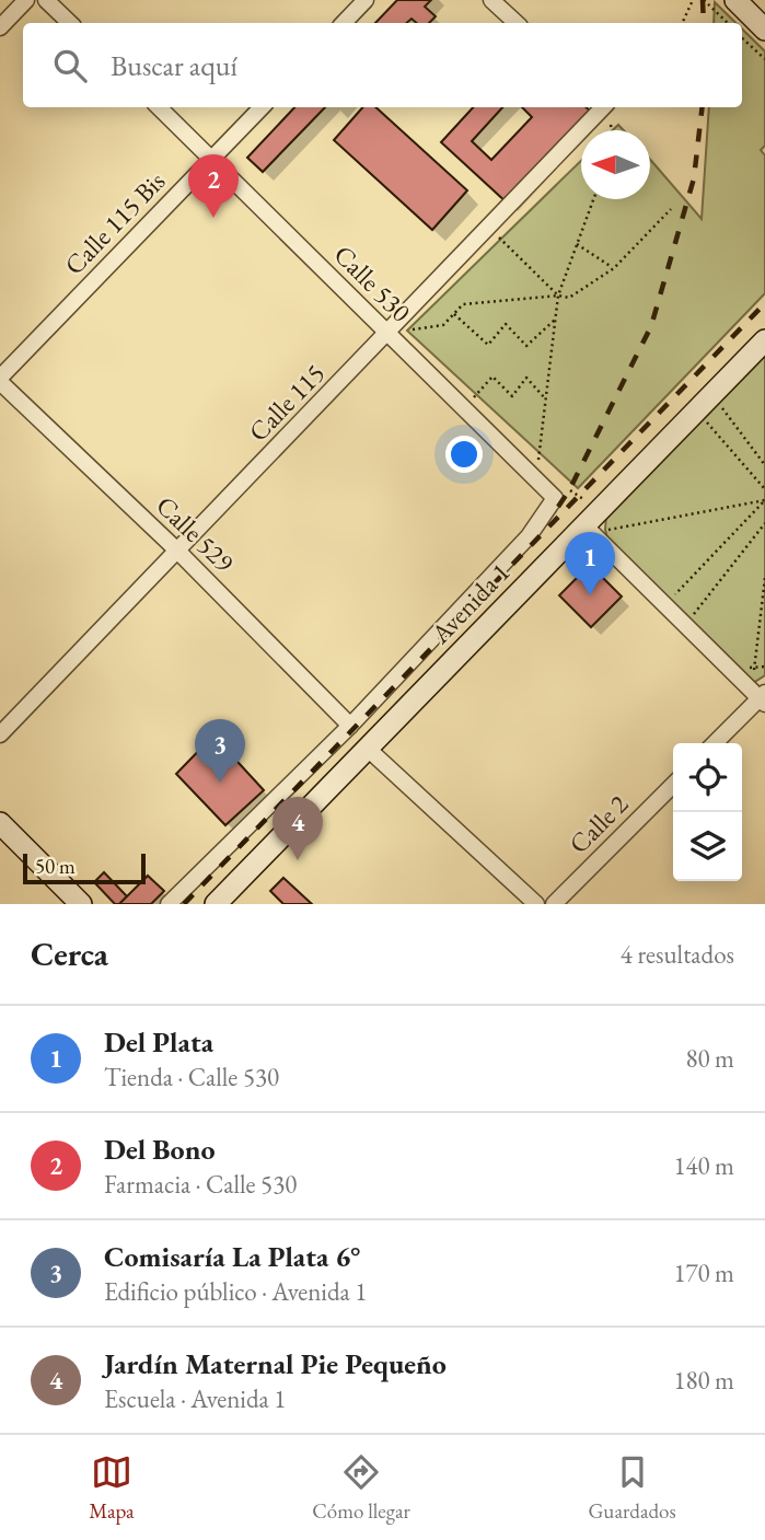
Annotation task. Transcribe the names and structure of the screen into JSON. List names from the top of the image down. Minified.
{"streets":{"street":["Calle 115 Bis","Calle 530","Calle 115","Calle 529","Avenida 1","Calle 2"]},"crossings":[["Calle 115 Bis","Calle 530"],["Calle 115 Bis","Calle 529"],["Calle 530","Calle 115"],["Calle 530","Avenida 1"],["Calle 115","Calle 529"],["Calle 529","Avenida 1"]],"scale_bar":"50 m","north":"left","page":{"search":"Buscar aquí","pins":["2","1","3","4"],"scale":"50 m","heading":["Cerca","4 resultados"],"list":[{"mark":"1","name":"Del Plata","note":"Tienda · Calle 530","value":"80 m"},{"mark":"2","name":"Del Bono","note":"Farmacia · Calle 530","value":"140 m"},{"mark":"3","name":"Comisaría La Plata 6°","note":"Edificio público · Avenida 1","value":"170 m"},{"mark":"4","name":"Jardín Maternal Pie Pequeño","note":"Escuela · Avenida 1","value":"180 m"}],"nav":["Mapa","Cómo llegar","Guardados"]}}
